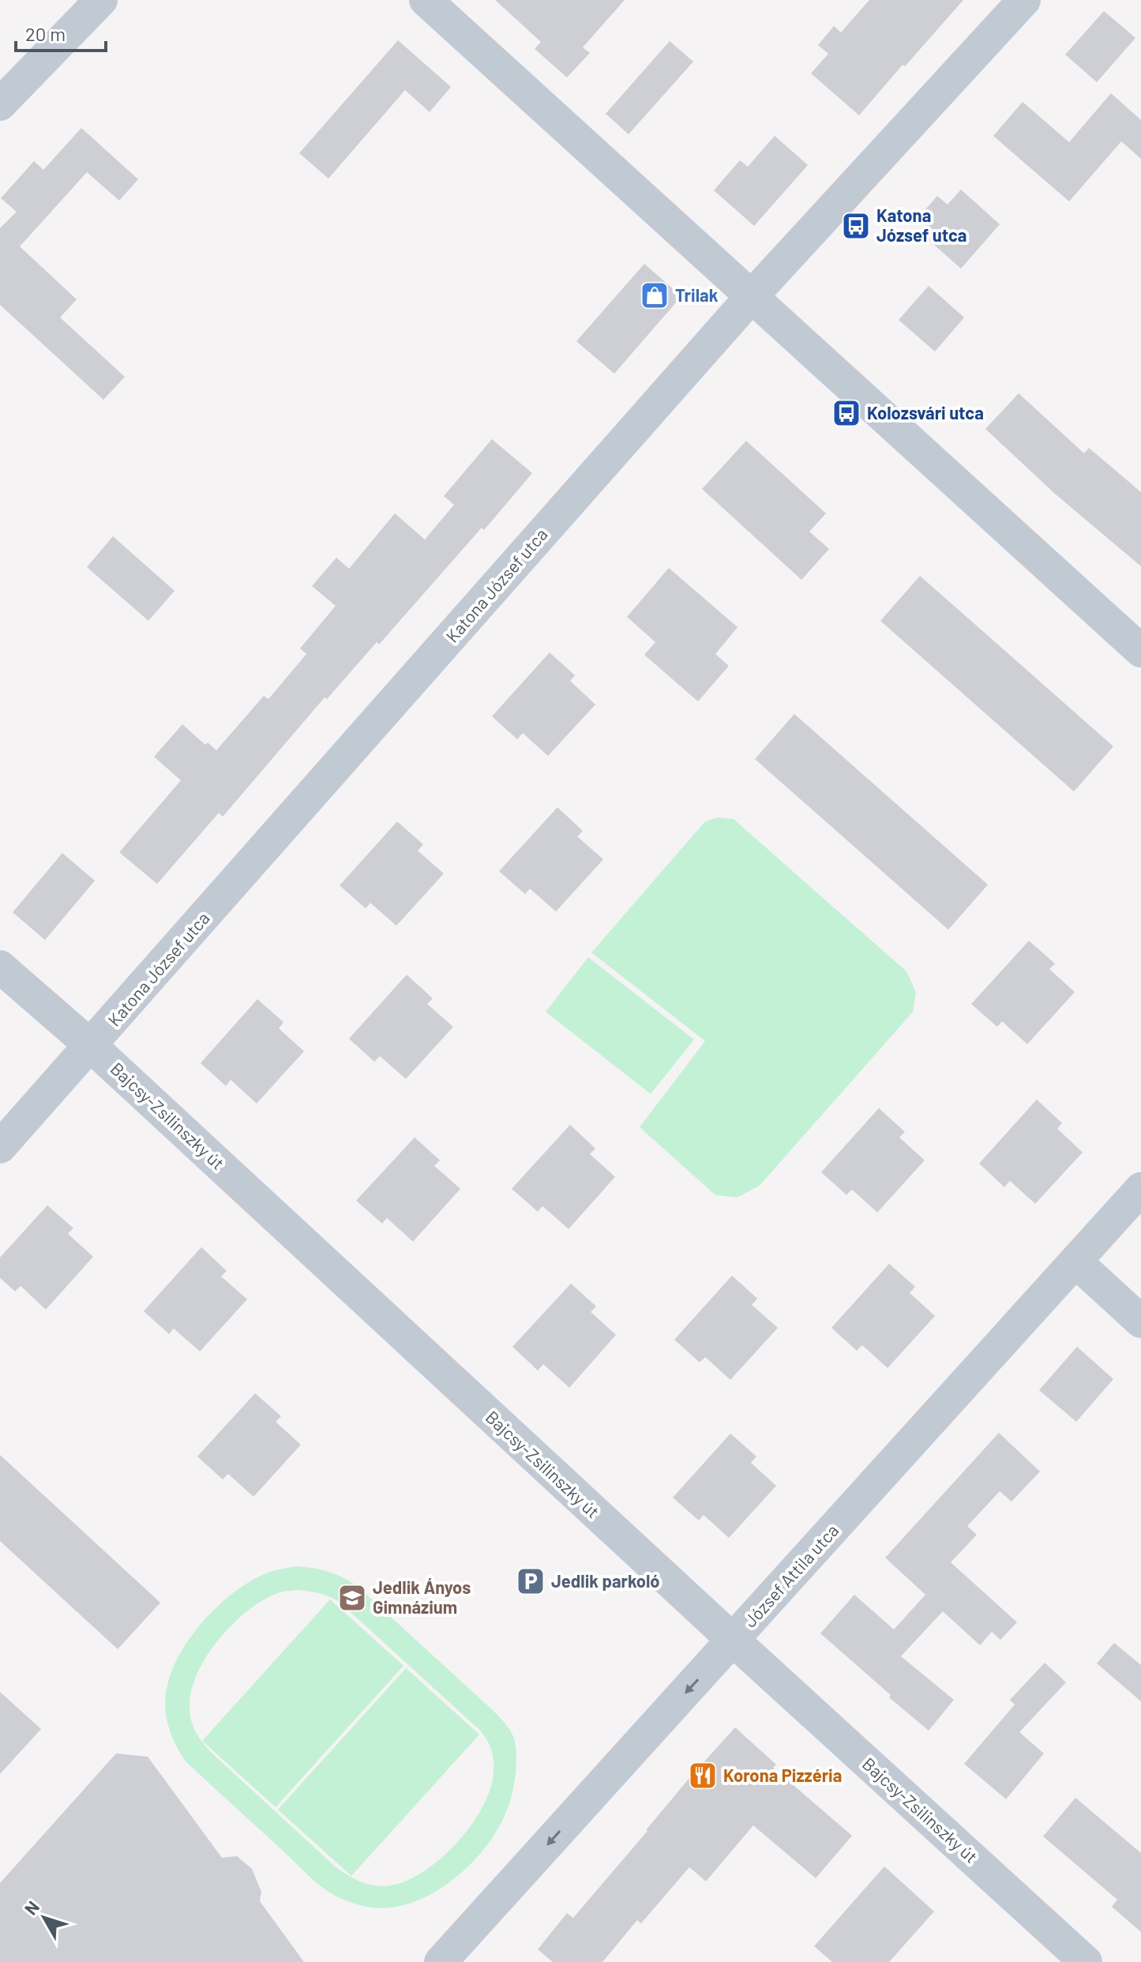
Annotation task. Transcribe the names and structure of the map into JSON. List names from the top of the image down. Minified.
{"streets":{"street":["Katona József utca","Bajcsy-Zsilinszky út","József Attila utca"]},"crossings":[["Katona József utca","Bajcsy-Zsilinszky út"],["Bajcsy-Zsilinszky út","József Attila utca"]],"one_way":["József Attila utca"],"places":{"bus stop":["Katona József utca","Kolozsvári utca"],"shop":["Trilak"],"parking":["Jedlik parkoló"],"school or university":["Jedlik Ányos Gimnázium"],"restaurant":["Korona Pizzéria"]},"scale_bar":"20 m","north":"top left"}
